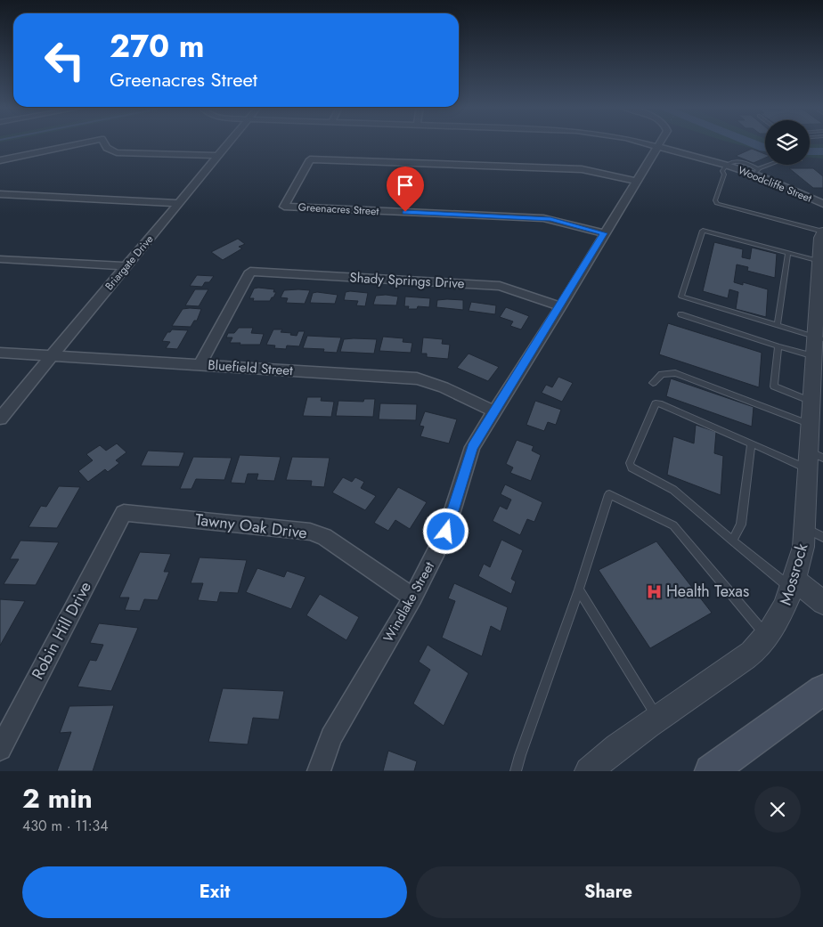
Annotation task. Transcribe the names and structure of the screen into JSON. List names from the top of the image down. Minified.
{"streets":{"street":["Woodcliffe Street","Greenacres Street","Briargate Drive","Shady Springs Drive","Bluefield Street","Tawny Oak Drive","Mossrock","Windlake Street","Robin Hill Drive"]},"crossings":[["Woodcliffe Street","Windlake Street"],["Greenacres Street","Windlake Street"],["Briargate Drive","Bluefield Street"],["Shady Springs Drive","Bluefield Street"],["Shady Springs Drive","Windlake Street"],["Bluefield Street","Windlake Street"],["Tawny Oak Drive","Windlake Street"],["Tawny Oak Drive","Robin Hill Drive"]],"places":{"hospital":["Health Texas"]},"page":{"turn":["270 m","Greenacres Street"],"heading":["2 min","430 m · 11:34"],"buttons":["Exit","Share"]}}
